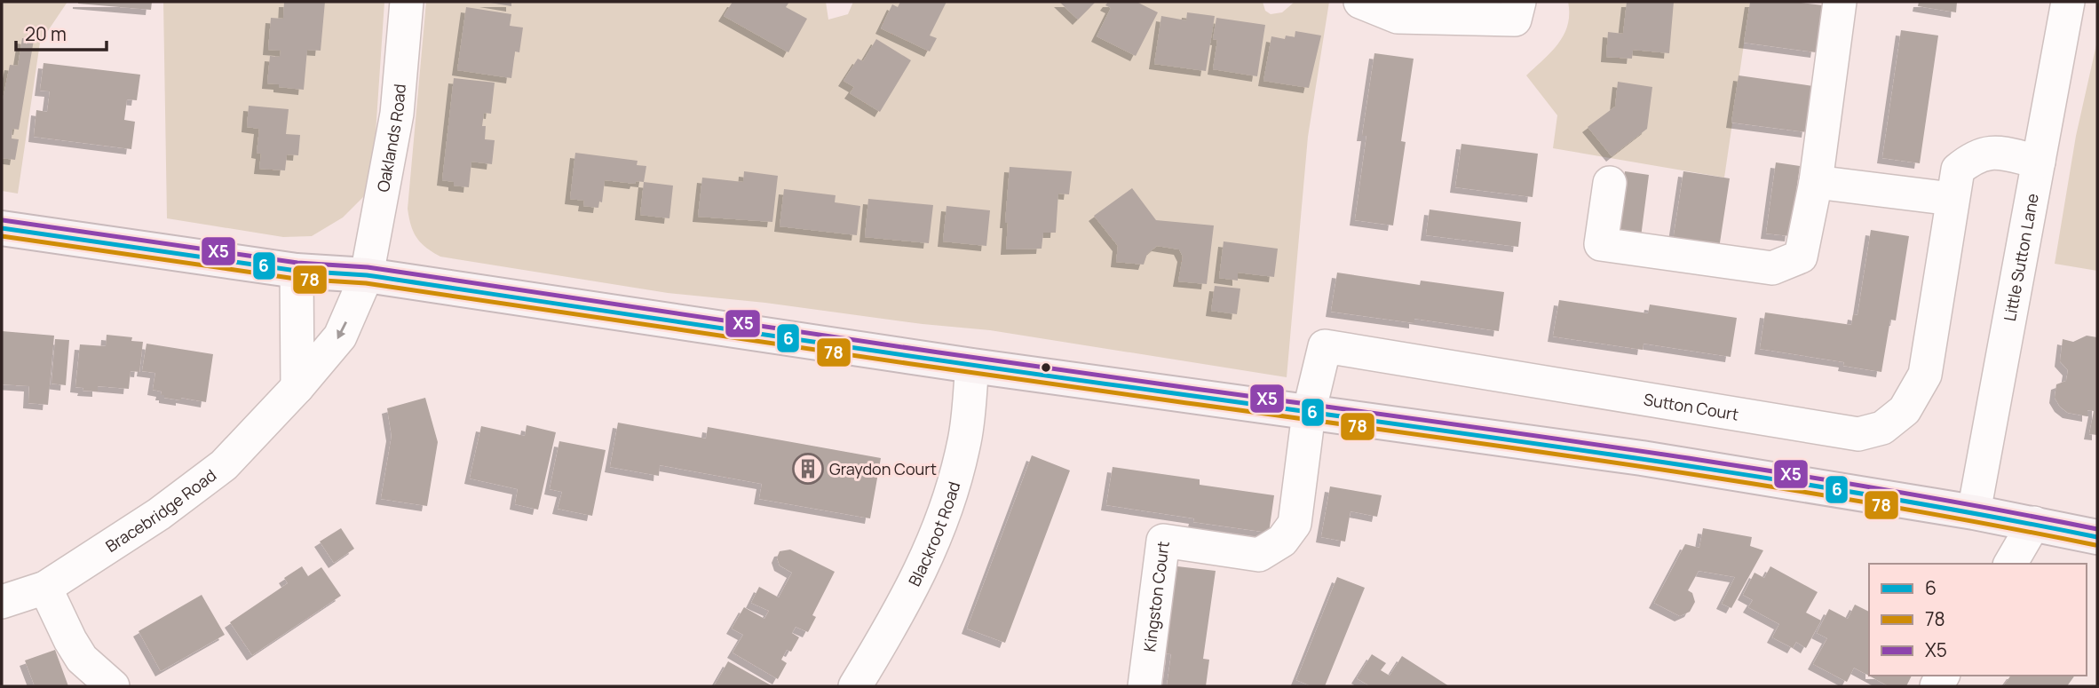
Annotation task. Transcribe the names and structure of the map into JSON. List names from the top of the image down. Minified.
{"streets":{"street":["Oaklands Road","Little Sutton Lane","Sutton Court","Bracebridge Road","Blackroot Road","Kingston Court"]},"crossings":[["Oaklands Road","Bracebridge Road"],["Little Sutton Lane","Sutton Court"],["Sutton Court","Kingston Court"]],"places":{"building":["Graydon Court"]},"lines":["transit line X5","transit line 6","transit line 78"],"legend":["6","78","X5"],"scale_bar":"20 m"}
